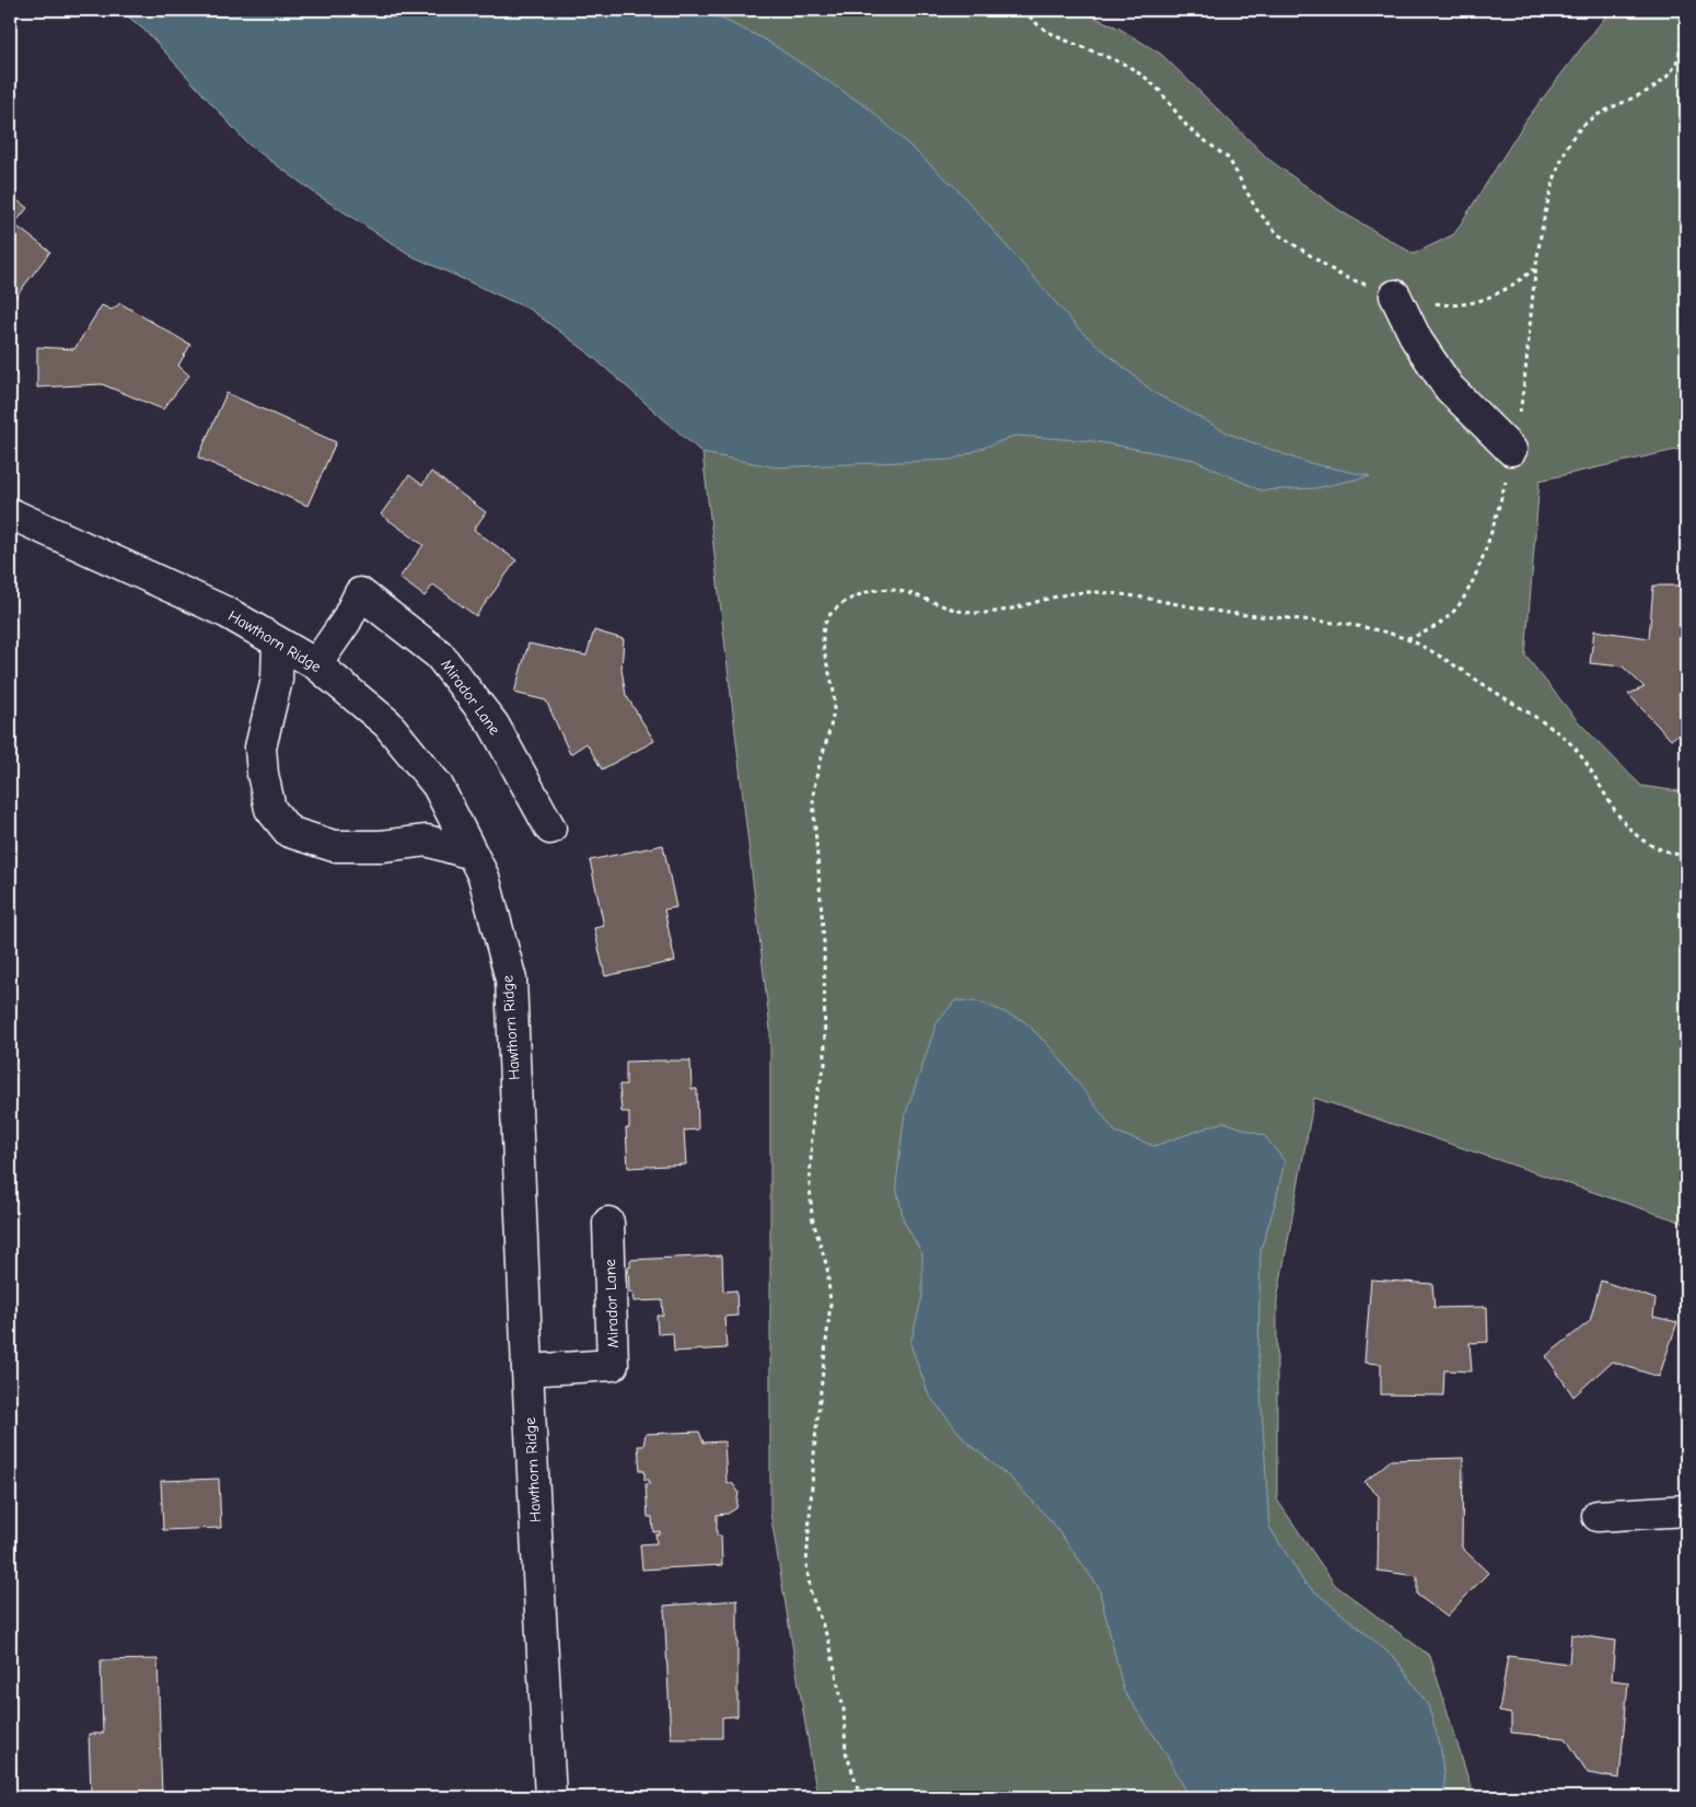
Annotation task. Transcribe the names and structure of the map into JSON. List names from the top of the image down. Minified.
{"streets":{"street":["Hawthorn Ridge","Mirador Lane"]},"crossings":[["Hawthorn Ridge","Mirador Lane"]]}
